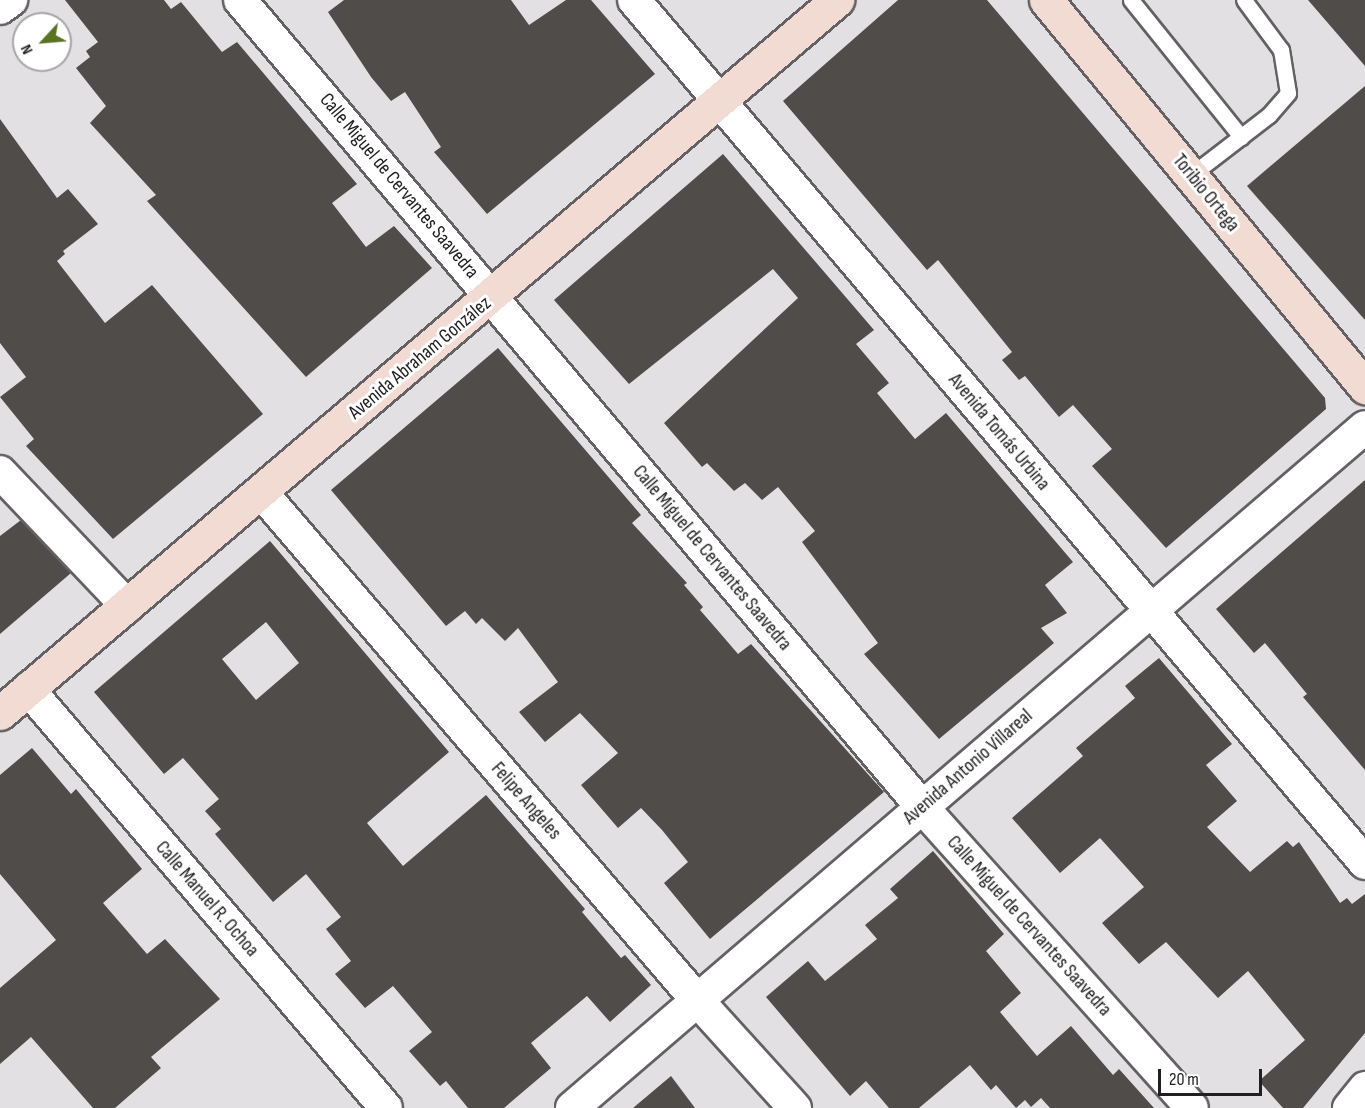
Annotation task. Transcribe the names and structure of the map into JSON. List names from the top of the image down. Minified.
{"streets":{"main road":["Toribio Ortega","Avenida Abraham González"],"street":["Calle Miguel de Cervantes Saavedra","Avenida Tomás Urbina","Avenida Antonio Villareal","Felipe Angeles","Calle Manuel R. Ochoa"]},"crossings":[["Calle Miguel de Cervantes Saavedra","Avenida Abraham González"],["Calle Miguel de Cervantes Saavedra","Avenida Antonio Villareal"],["Avenida Abraham González","Avenida Tomás Urbina"],["Avenida Abraham González","Felipe Angeles"],["Avenida Abraham González","Calle Manuel R. Ochoa"],["Avenida Tomás Urbina","Avenida Antonio Villareal"],["Avenida Antonio Villareal","Felipe Angeles"]],"scale_bar":"20 m","north":"bottom left"}
